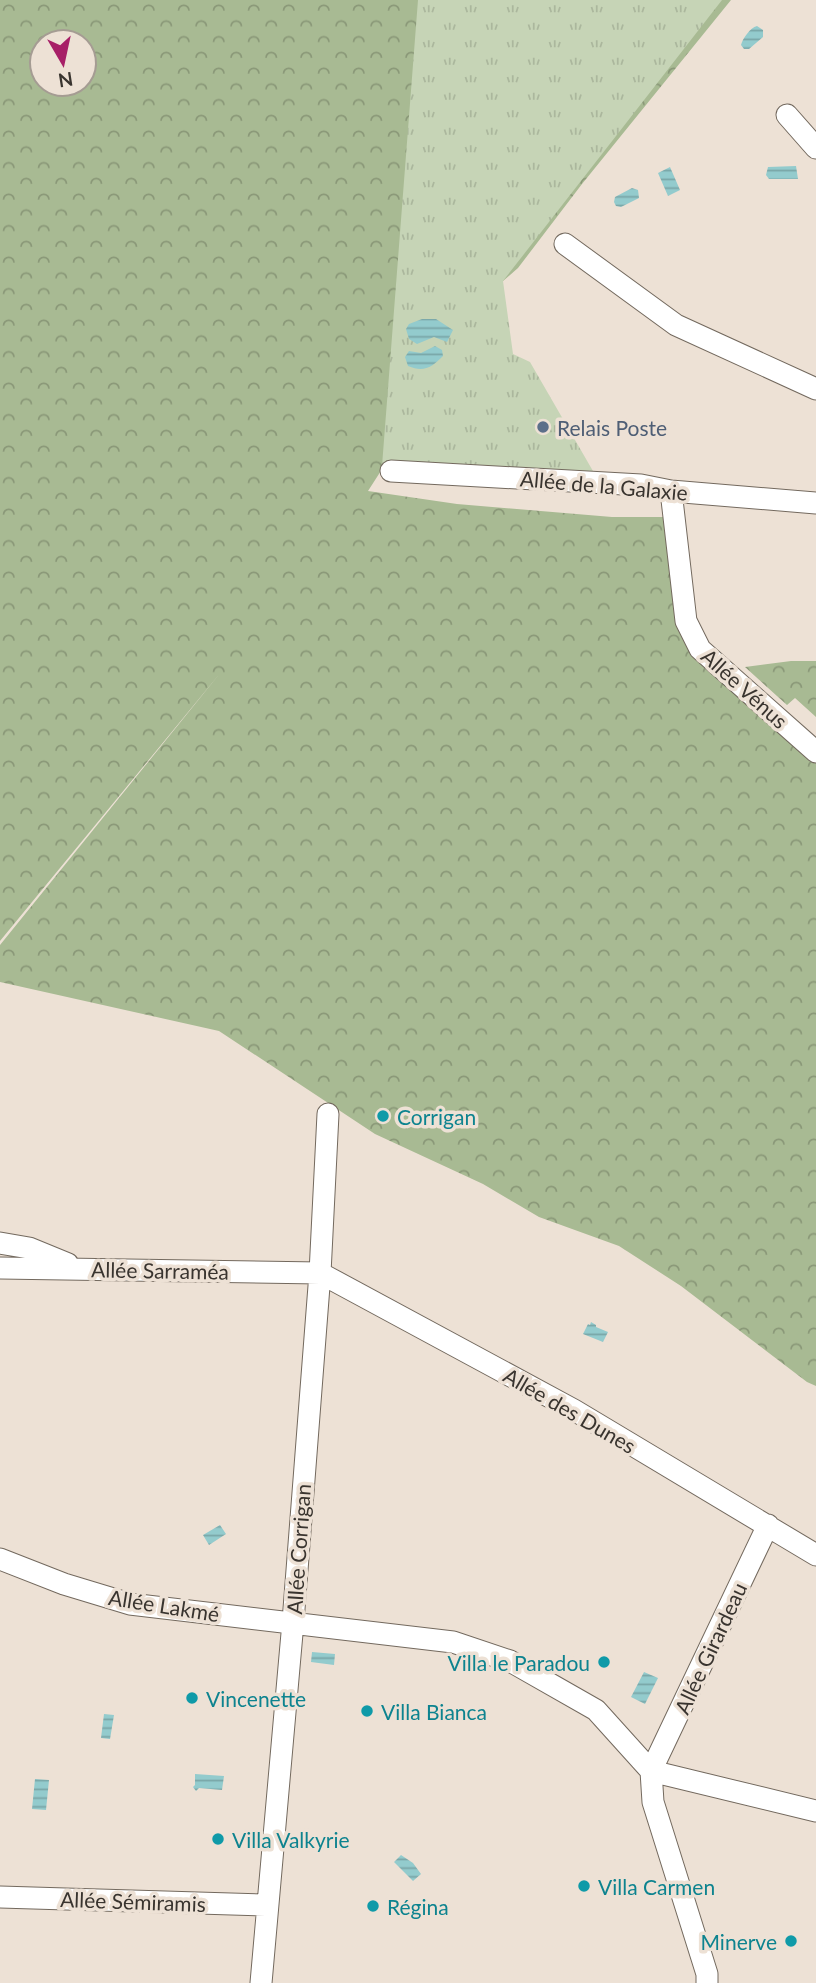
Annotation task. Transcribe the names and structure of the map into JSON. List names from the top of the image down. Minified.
{"streets":{"street":["Allée de la Galaxie","Allée Vénus","Allée Sarraméa","Allée des Dunes","Allée Corrigan","Allée Lakmé","Allée Girardeau","Allée Sémiramis"]},"crossings":[["Allée de la Galaxie","Allée Vénus"],["Allée Sarraméa","Allée des Dunes"],["Allée Sarraméa","Allée Corrigan"],["Allée des Dunes","Allée Corrigan"],["Allée des Dunes","Allée Girardeau"],["Allée Corrigan","Allée Lakmé"],["Allée Corrigan","Allée Sémiramis"],["Allée Lakmé","Allée Girardeau"]],"places":["Relais Poste","Corrigan","Villa le Paradou","Vincenette","Villa Bianca","Villa Valkyrie","Villa Carmen","Régina","Minerve"],"north":"bottom"}
